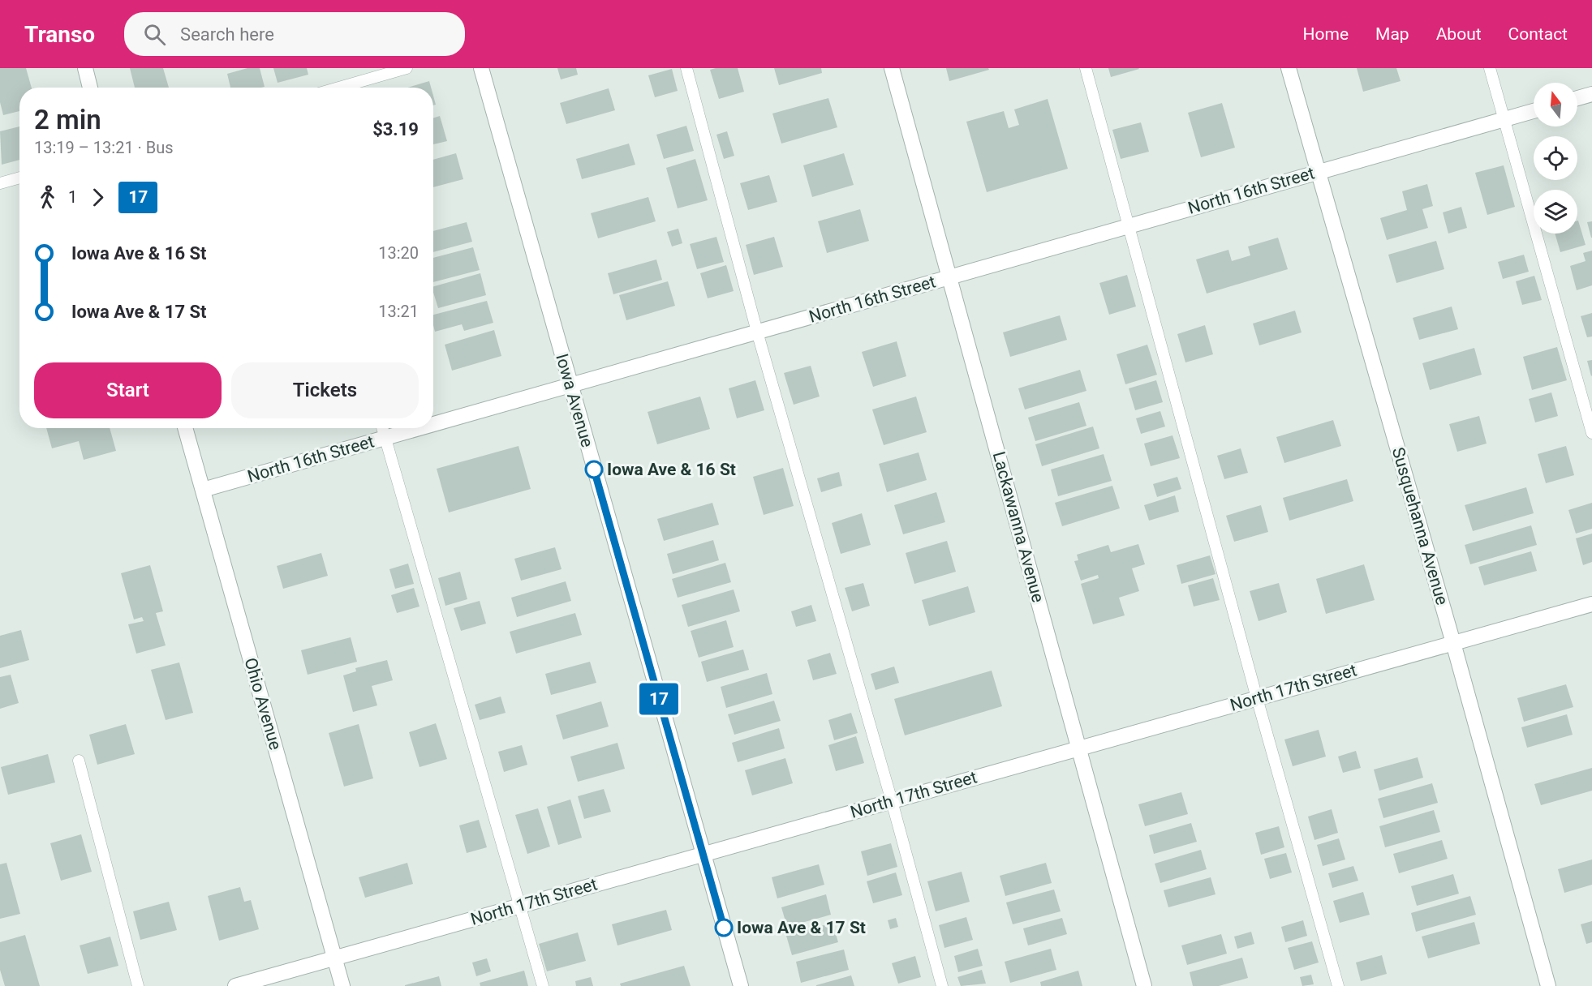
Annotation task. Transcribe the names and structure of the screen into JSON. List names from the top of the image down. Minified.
{"streets":{"street":["North 16th Street","Iowa Avenue","Susquehanna Avenue","Lackawanna Avenue","North 17th Street","Ohio Avenue"]},"crossings":[["North 16th Street","Iowa Avenue"],["North 16th Street","Susquehanna Avenue"],["North 16th Street","Lackawanna Avenue"],["North 16th Street","Ohio Avenue"],["Iowa Avenue","North 17th Street"],["Susquehanna Avenue","North 17th Street"],["Lackawanna Avenue","North 17th Street"],["North 17th Street","Ohio Avenue"]],"places":["Iowa Ave & 16 St","Iowa Ave & 17 St"],"lines":["bus line 17"],"north":"top","page":{"header":"Transo","search":"Search here","nav":["Home","Map","About","Contact"],"on_map":"17","heading":["2 min","13:19 – 13:21 · Bus","$3.19"],"legs":["1","17"],"list":[{"name":"Iowa Ave & 16 St","value":"13:20"},{"name":"Iowa Ave & 17 St","value":"13:21"}],"buttons":["Start","Tickets"]}}
